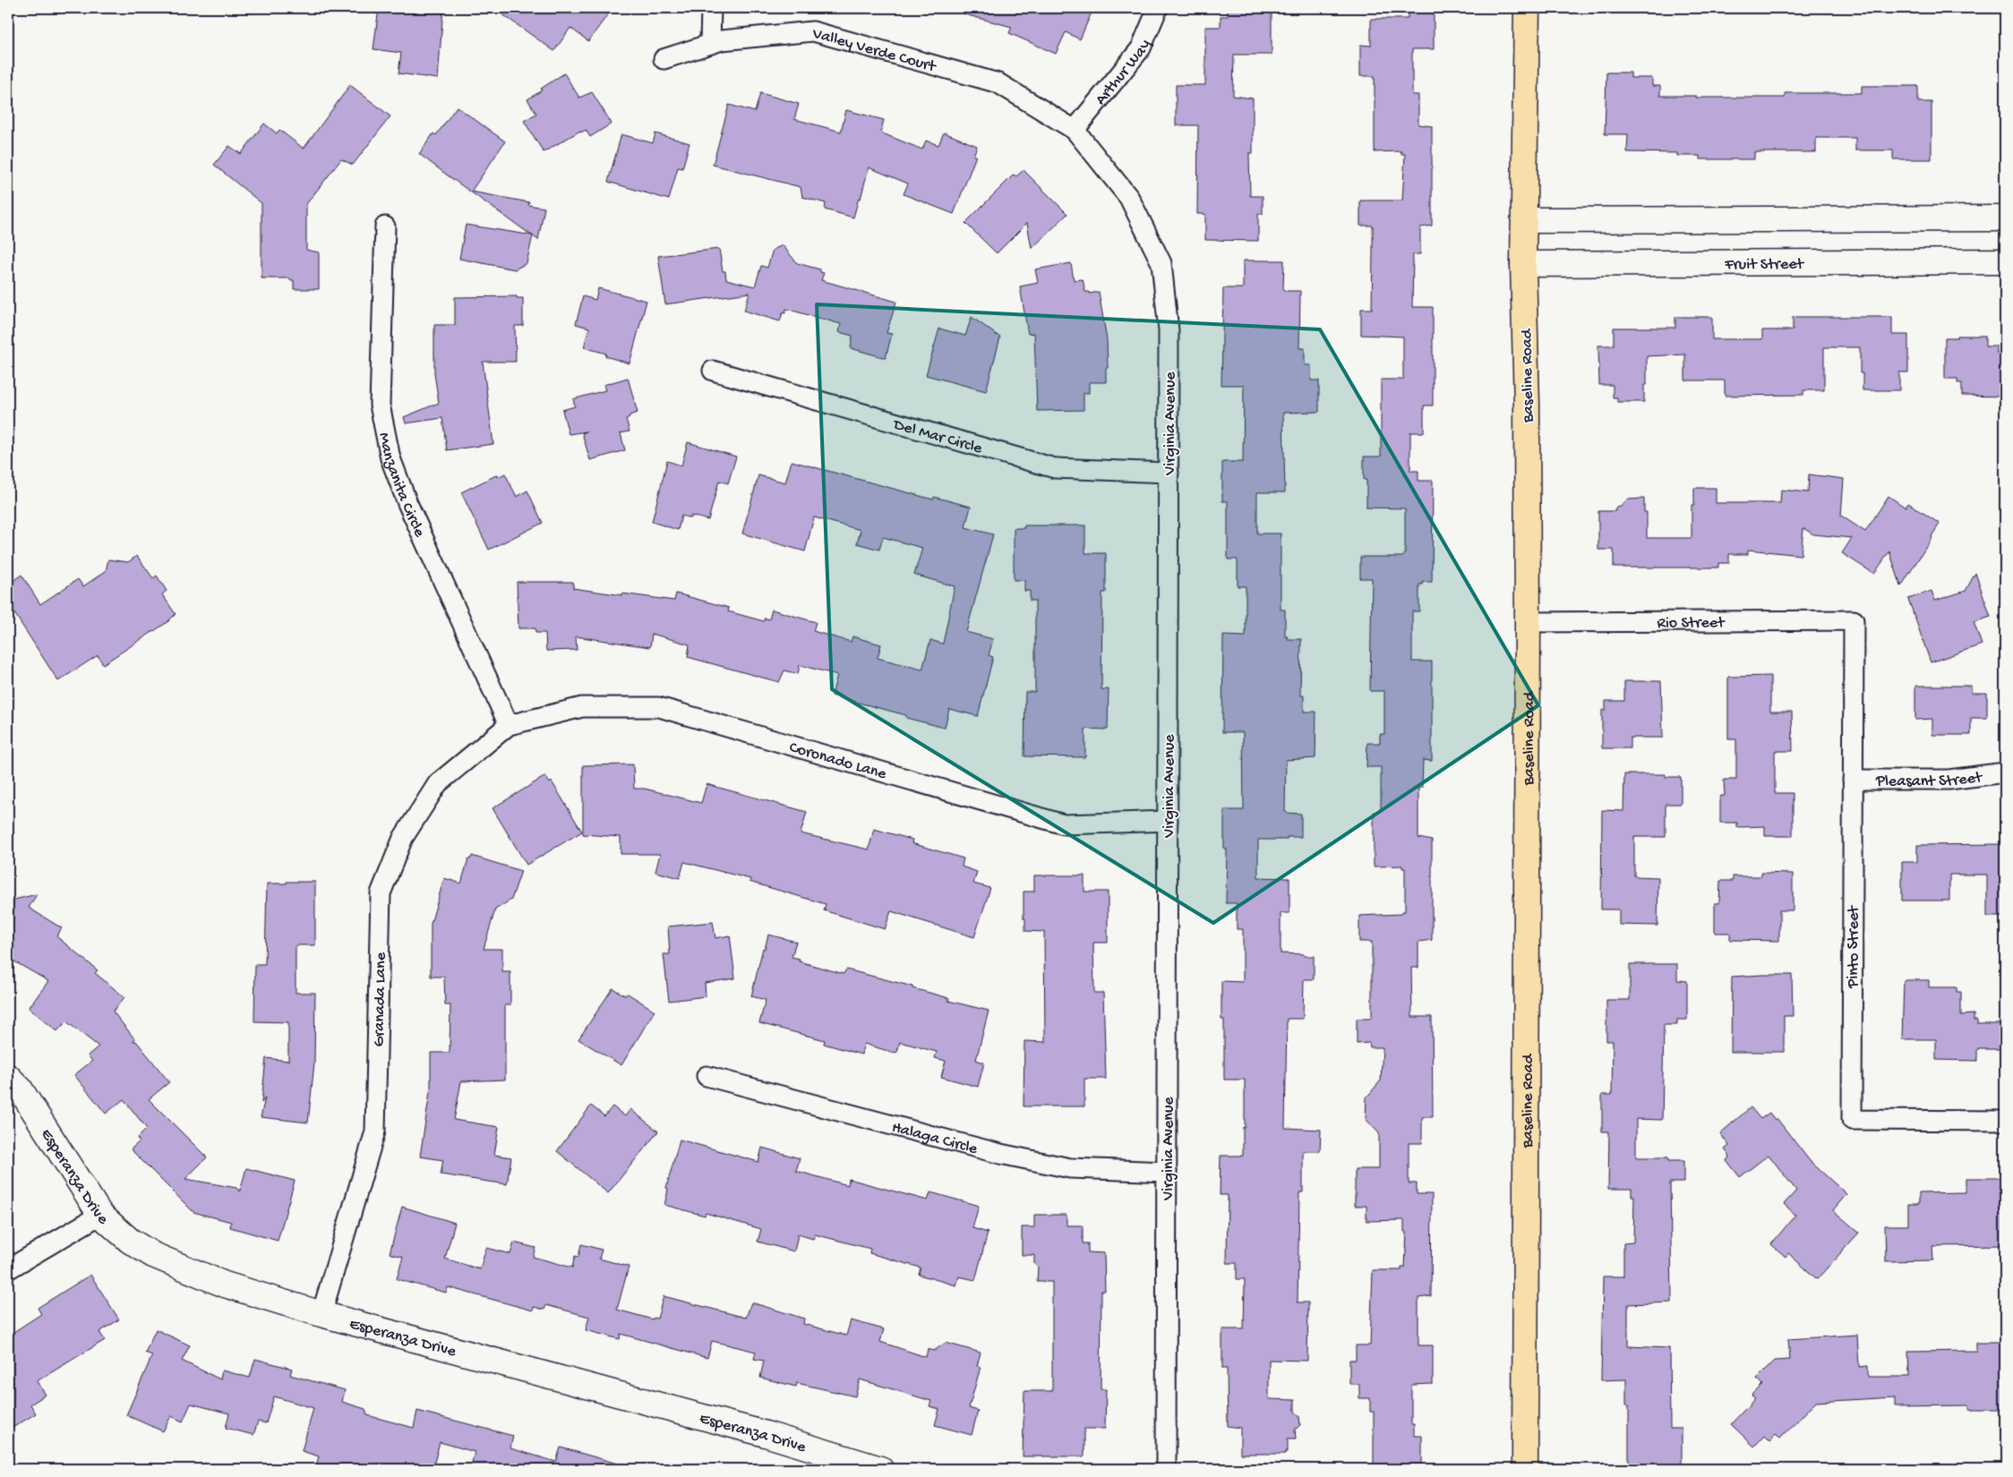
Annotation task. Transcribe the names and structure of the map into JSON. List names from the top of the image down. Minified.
{"streets":{"main road":["Fruit Street","Baseline Road","Esperanza Drive"],"street":["Valley Verde Court","Arthur Way","Virginia Avenue","Del Mar Circle","Manzanita Circle","Rio Street","Coronado Lane","Pleasant Street","Pinto Street","Granada Lane","Halaga Circle"]},"crossings":[["Valley Verde Court","Arthur Way"],["Valley Verde Court","Virginia Avenue"],["Arthur Way","Virginia Avenue"],["Fruit Street","Baseline Road"],["Baseline Road","Rio Street"],["Virginia Avenue","Del Mar Circle"],["Virginia Avenue","Coronado Lane"],["Virginia Avenue","Halaga Circle"],["Manzanita Circle","Coronado Lane"],["Manzanita Circle","Granada Lane"],["Rio Street","Pinto Street"],["Coronado Lane","Granada Lane"],["Pleasant Street","Pinto Street"],["Granada Lane","Esperanza Drive"]]}
